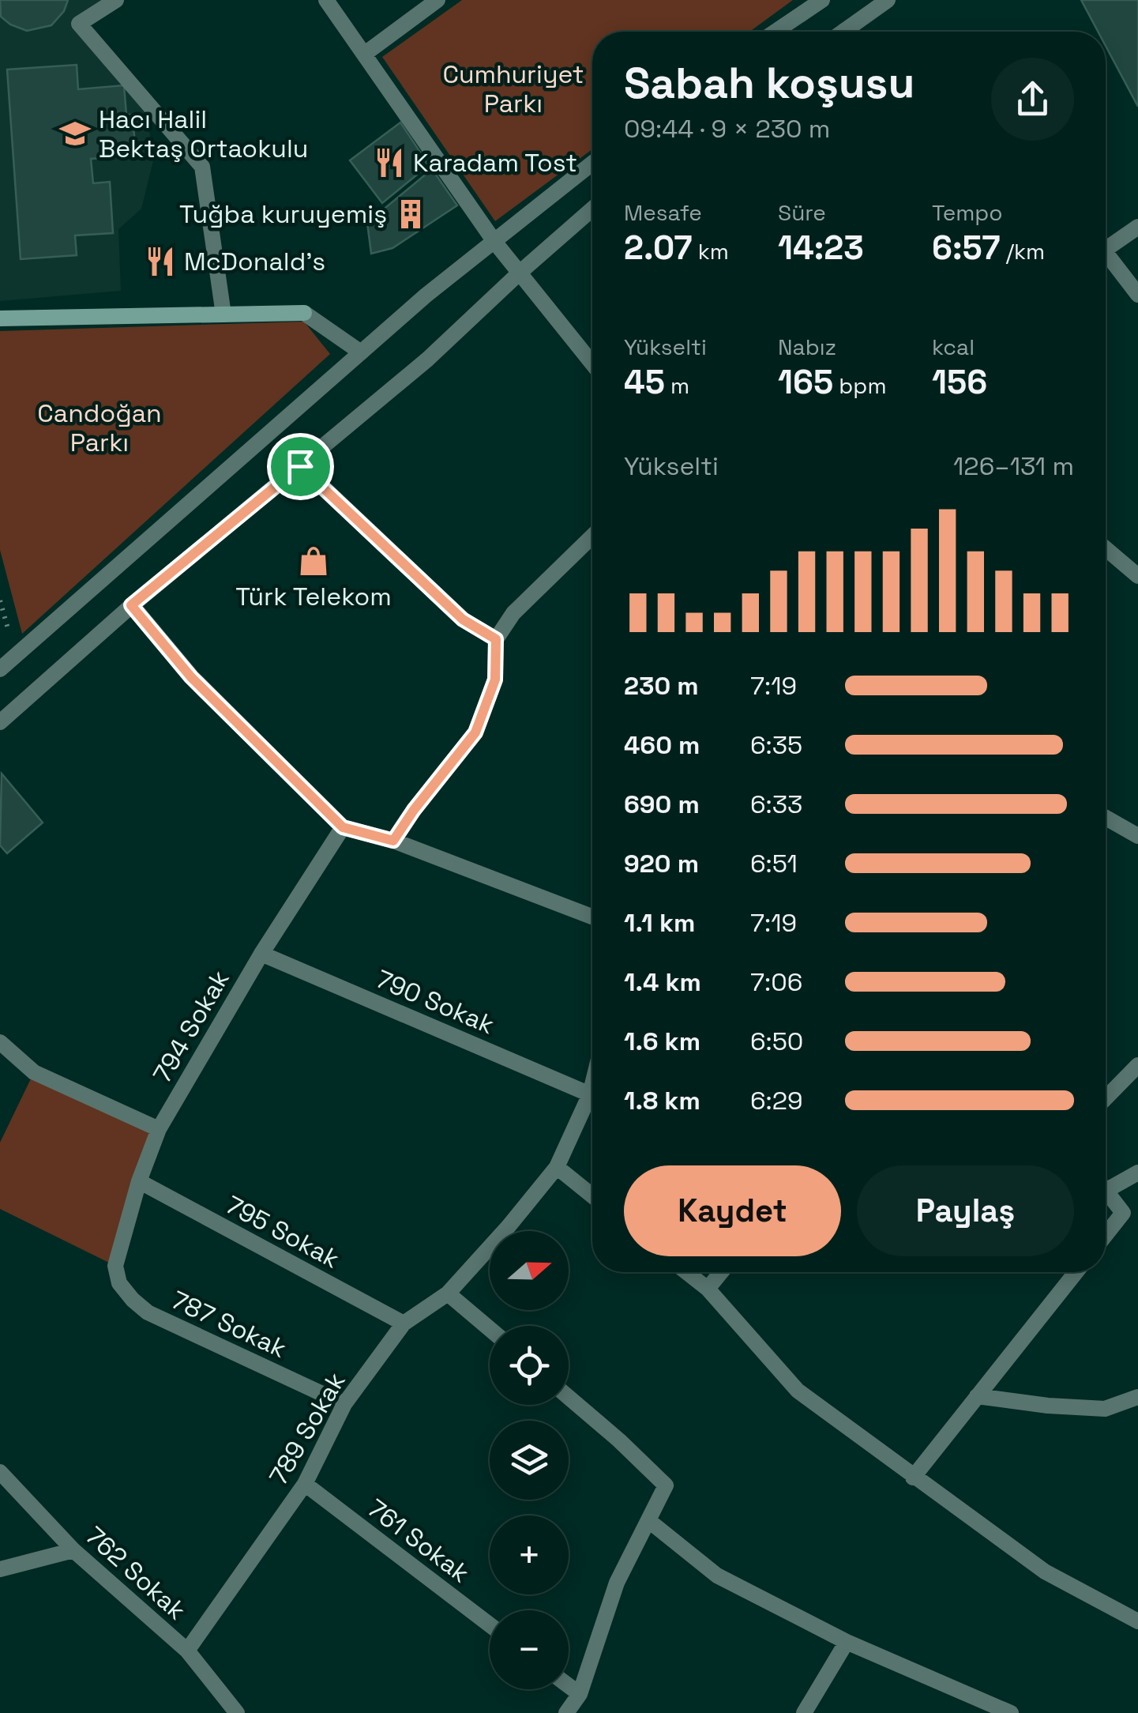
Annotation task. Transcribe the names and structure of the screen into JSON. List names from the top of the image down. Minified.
{"streets":{"street":["790 Sokak","794 Sokak","795 Sokak","787 Sokak","789 Sokak","761 Sokak","762 Sokak"]},"crossings":[["790 Sokak","794 Sokak"],["790 Sokak","789 Sokak"],["794 Sokak","795 Sokak"],["794 Sokak","787 Sokak"],["795 Sokak","789 Sokak"],["787 Sokak","789 Sokak"],["789 Sokak","761 Sokak"],["789 Sokak","762 Sokak"]],"parks":["Cumhuriyet Parkı","Candoğan Parkı"],"places":{"school or university":["Hacı Halil Bektaş Ortaokulu"],"restaurant":["Karadam Tost","McDonald's"],"building":["Tuğba kuruyemiş"],"shop":["Türk Telekom"]},"north":"right","page":{"heading":["Sabah koşusu","09:44 · 9 × 230 m"],"stats":[["Mesafe","2.07 km"],["Süre","14:23"],["Tempo","6:57 /km"],["Yükselti","45 m"],["Nabız","165 bpm"],["kcal","156"]],"chart":["Yükselti","126–131 m"],"list":[{"name":"230 m","note":"7:19"},{"name":"460 m","note":"6:35"},{"name":"690 m","note":"6:33"},{"name":"920 m","note":"6:51"},{"name":"1.1 km","note":"7:19"},{"name":"1.4 km","note":"7:06"},{"name":"1.6 km","note":"6:50"},{"name":"1.8 km","note":"6:29"}],"buttons":["Kaydet","Paylaş"],"map_buttons":["+","−"]}}
